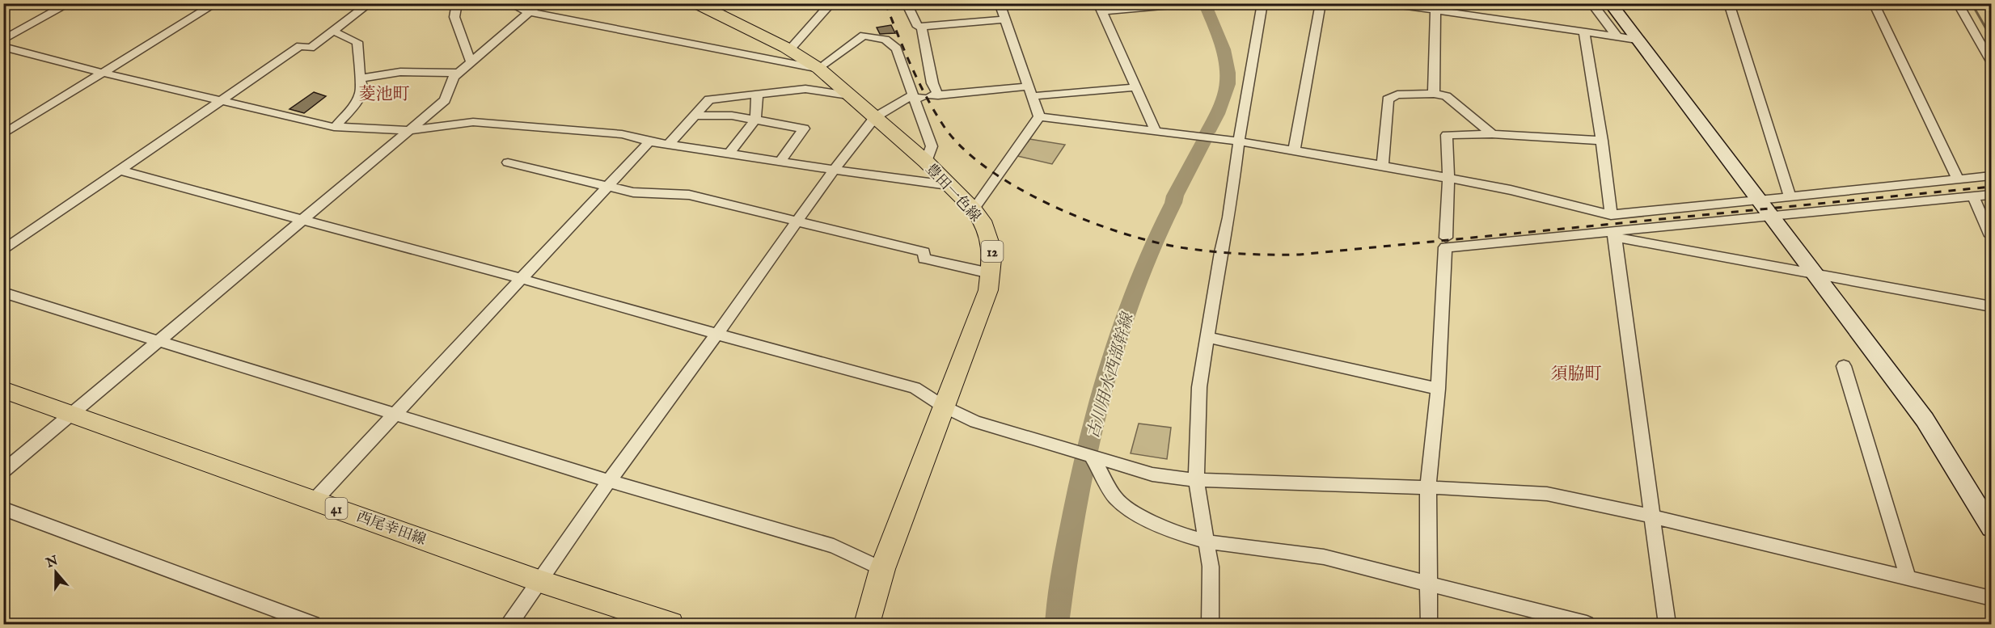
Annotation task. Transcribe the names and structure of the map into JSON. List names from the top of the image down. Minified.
{"streets":{"main road":["豊田一色線","12","41","西尾幸田線"]},"districts":["菱池町","須脇町"],"water":["古川用水西部幹線"],"north":"top"}
